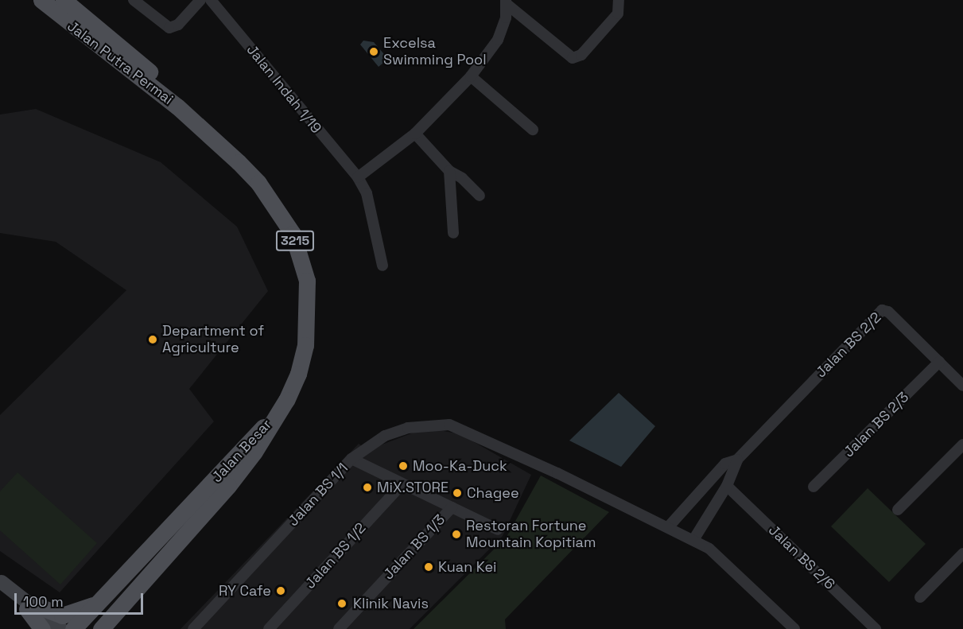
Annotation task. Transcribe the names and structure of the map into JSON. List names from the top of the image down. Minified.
{"streets":{"main road":["Jalan Putra Permai","3215","Jalan Besar"],"street":["Jalan Indah 1/19","Jalan BS 2/2","Jalan BS 2/3","Jalan BS 1/1","Jalan BS 1/3","Jalan BS 1/2","Jalan BS 2/6"]},"crossings":[["Jalan Putra Permai","Jalan Besar"],["Jalan BS 2/2","Jalan BS 2/3"],["Jalan BS 1/1","Jalan BS 1/3"],["Jalan BS 1/1","Jalan BS 1/2"]],"places":["Excelsa Swimming Pool","Department of Agriculture","Moo-Ka-Duck","MiX.STORE","Chagee","Restoran Fortune Mountain Kopitiam","Kuan Kei","RY Cafe","Klinik Navis"],"scale_bar":"100 m"}
